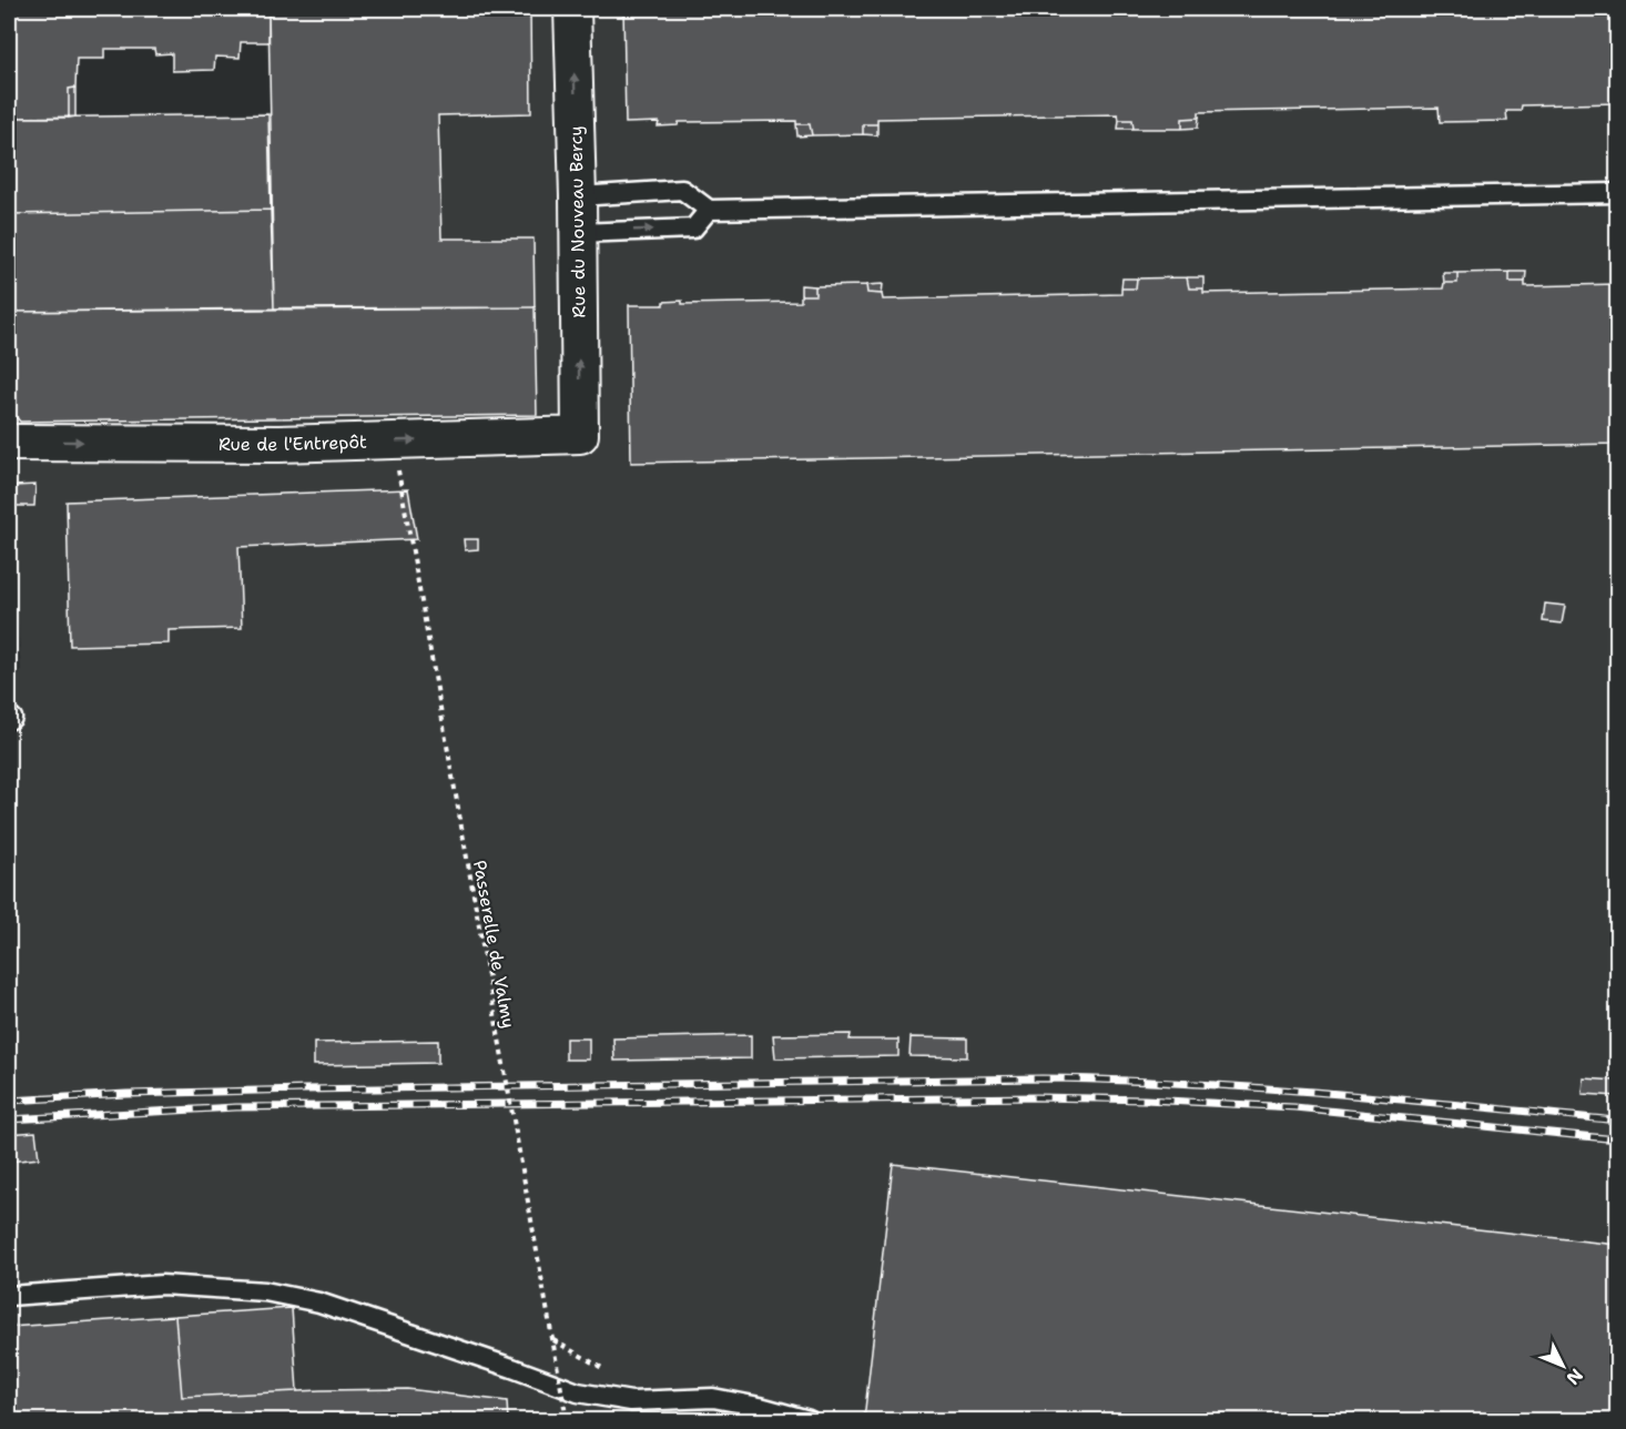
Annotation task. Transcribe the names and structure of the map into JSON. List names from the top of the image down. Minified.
{"streets":{"street":["Rue du Nouveau Bercy","Rue de l'Entrepôt"],"path":["Passerelle de Valmy"]},"crossings":[["Rue du Nouveau Bercy","Rue de l'Entrepôt"]],"one_way":["Rue du Nouveau Bercy","Rue de l'Entrepôt"],"north":"bottom right"}
